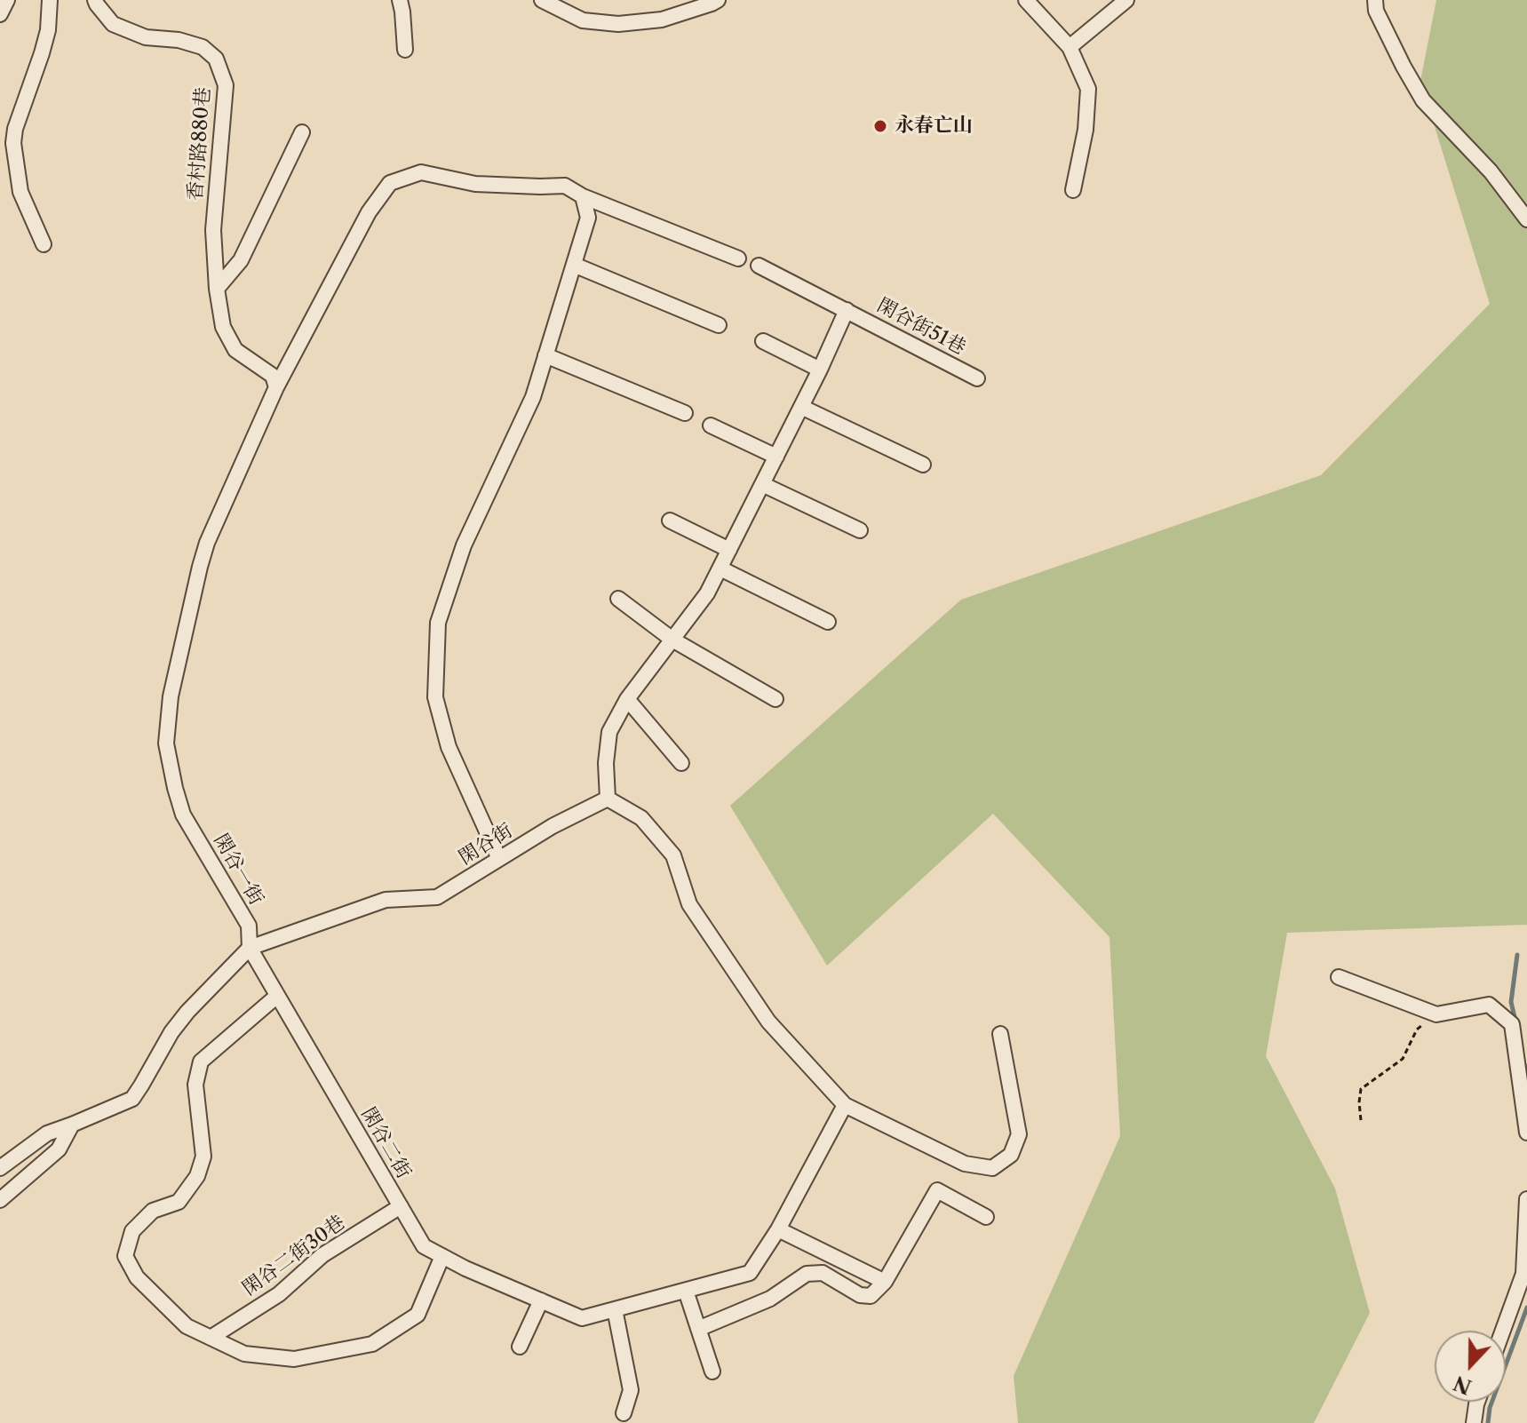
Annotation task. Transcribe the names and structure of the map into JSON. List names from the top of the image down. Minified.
{"streets":{"street":["香村路880巷","閑谷街51巷","閑谷街","閑谷一街","閑谷二街","閑谷二街30巷"]},"crossings":[["香村路880巷","閑谷一街"],["閑谷街51巷","閑谷街"],["閑谷街","閑谷一街"],["閑谷街","閑谷二街"],["閑谷一街","閑谷二街"],["閑谷二街","閑谷二街30巷"]],"places":["永春亡山"],"north":"bottom"}
